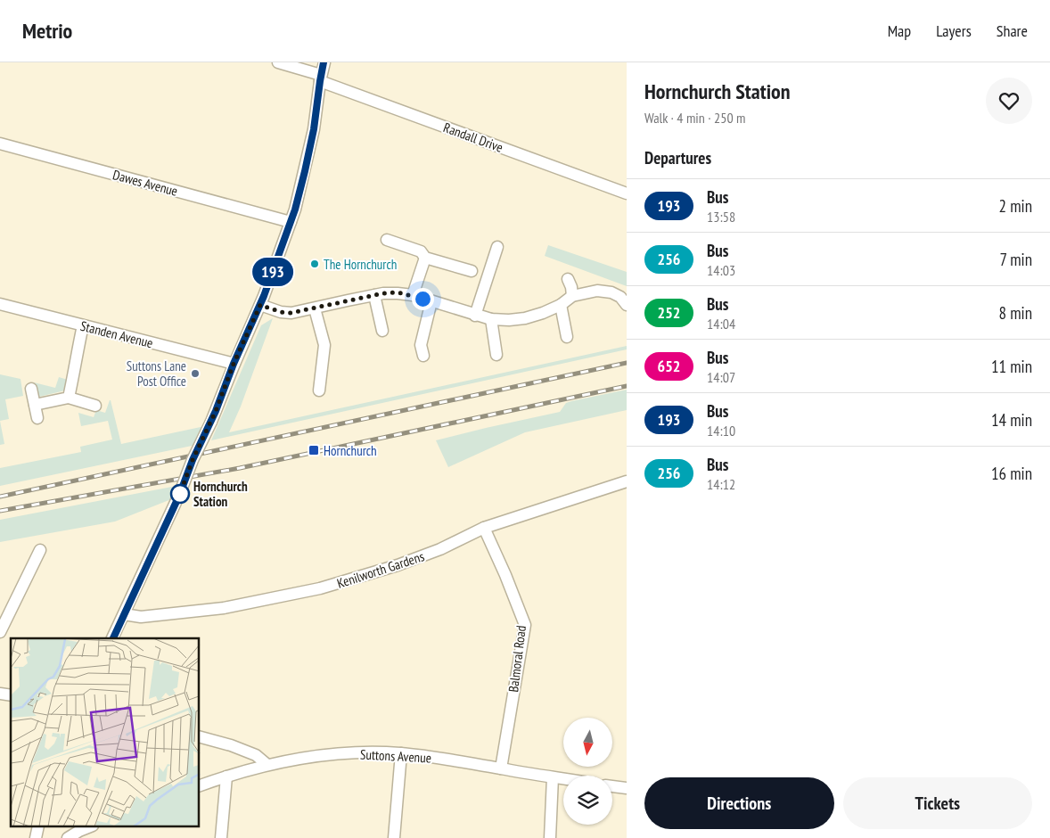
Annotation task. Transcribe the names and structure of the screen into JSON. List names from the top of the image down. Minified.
{"streets":{"street":["Randall Drive","Dawes Avenue","Standen Avenue","Kenilworth Gardens","Balmoral Road","Suttons Avenue"]},"crossings":[["Kenilworth Gardens","Balmoral Road"],["Balmoral Road","Suttons Avenue"]],"places":{"other":["The Hornchurch","Suttons Lane Post Office","Hornchurch Station"],"transit":["Hornchurch"]},"lines":["bus line 193"],"north":"bottom","page":{"header":"Metrio","nav":["Map","Layers","Share"],"on_map":"193","heading":[["Hornchurch Station","Walk · 4 min · 250 m"],"Departures"],"list":[{"mark":"193","name":"Bus","note":"13:58","value":"2 min"},{"mark":"256","name":"Bus","note":"14:03","value":"7 min"},{"mark":"252","name":"Bus","note":"14:04","value":"8 min"},{"mark":"652","name":"Bus","note":"14:07","value":"11 min"},{"mark":"193","name":"Bus","note":"14:10","value":"14 min"},{"mark":"256","name":"Bus","note":"14:12","value":"16 min"}],"buttons":["Directions","Tickets"]}}
